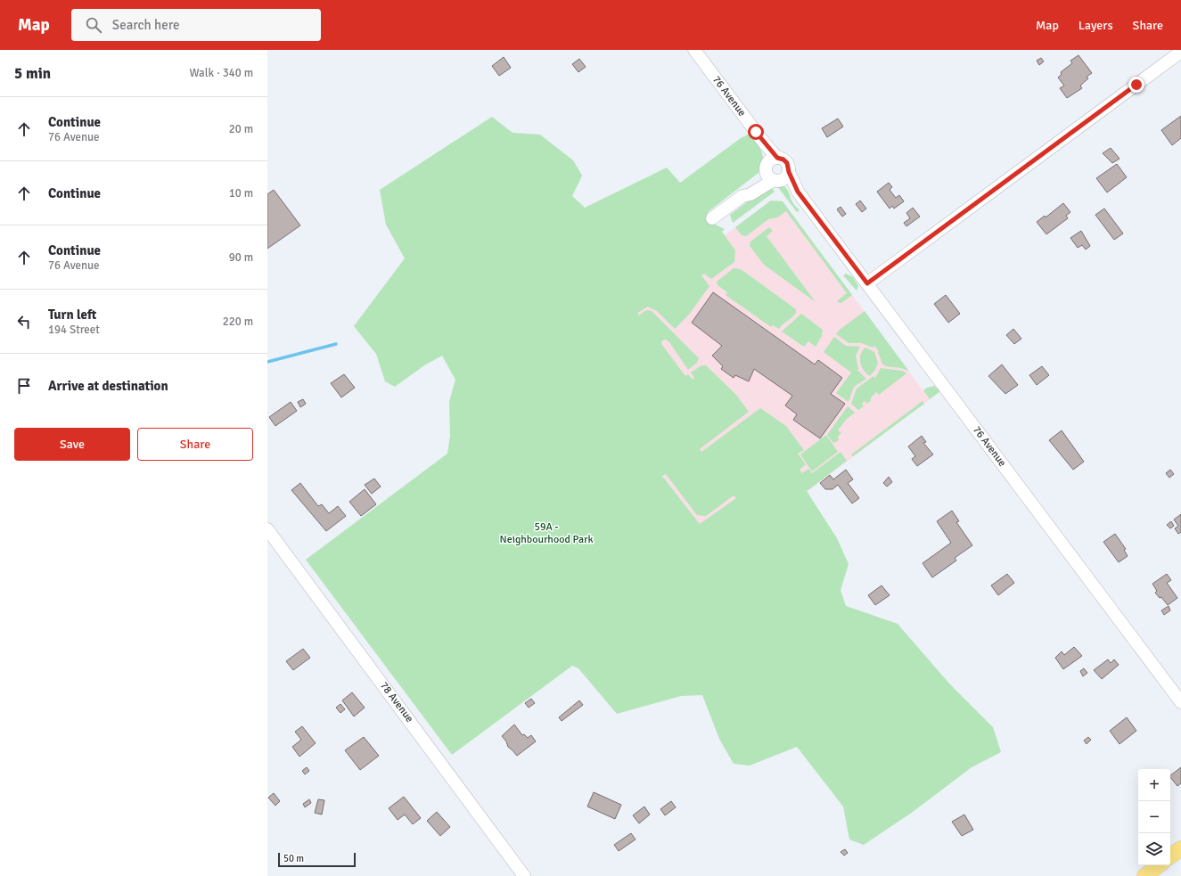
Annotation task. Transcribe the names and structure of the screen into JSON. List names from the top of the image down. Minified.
{"streets":{"street":["76 Avenue","78 Avenue"]},"parks":["59A - Neighbourhood Park"],"scale_bar":"50 m","page":{"header":"Map","search":"Search here","nav":["Map","Layers","Share"],"heading":["5 min","Walk · 340 m"],"list":[["Continue","76 Avenue","20 m"],["Continue","10 m"],["Continue","76 Avenue","90 m"],["Turn left","194 Street","220 m"],"Arrive at destination"],"buttons":["Save","Share"],"map_buttons":["+","−"],"scale":"50 m"}}
